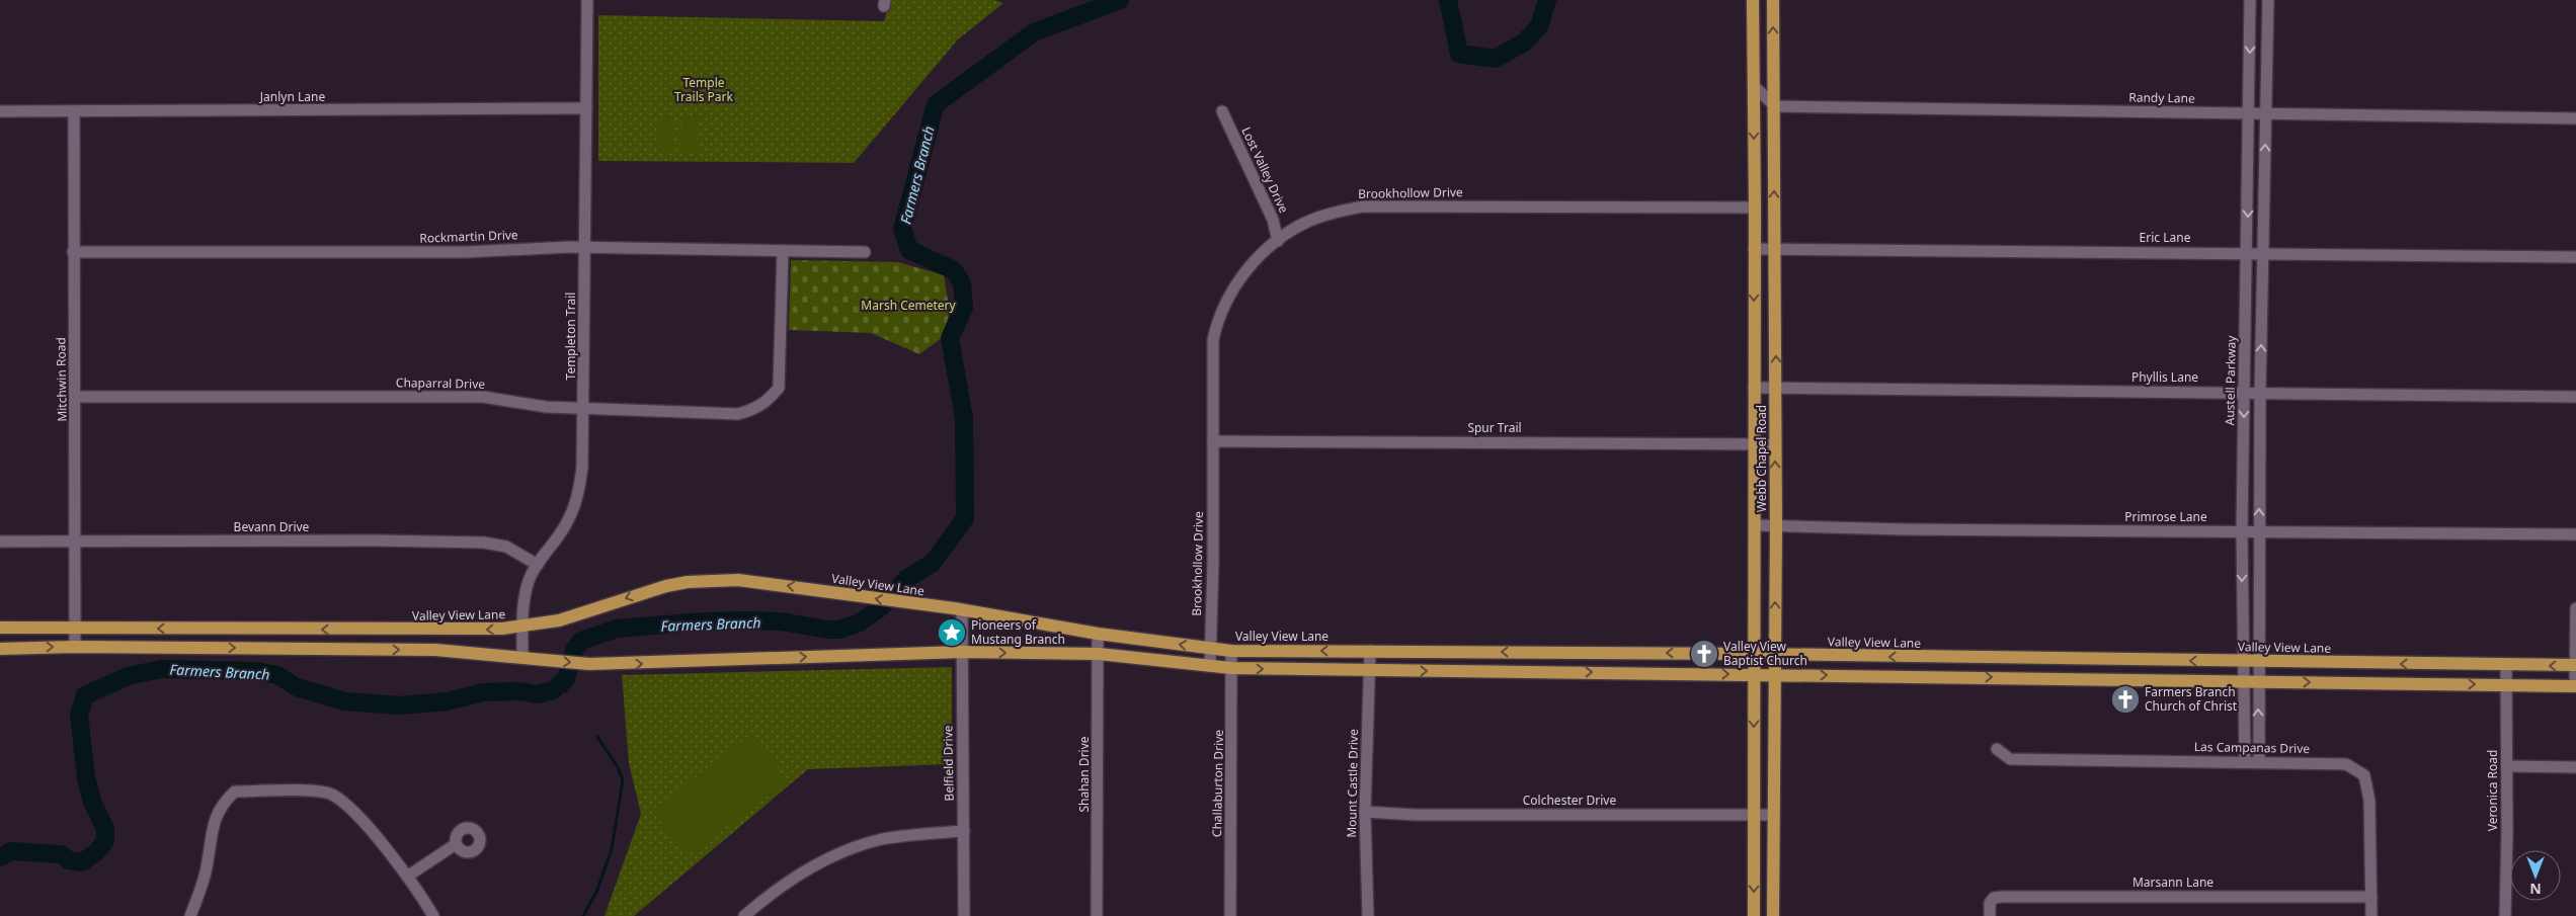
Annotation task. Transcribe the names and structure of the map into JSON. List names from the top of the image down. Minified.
{"streets":{"main road":["Webb Chapel Road","Valley View Lane"],"street":["Janlyn Lane","Randy Lane","Lost Valley Drive","Brookhollow Drive","Rockmartin Drive","Eric Lane","Templeton Trail","Phyllis Lane","Mitchwin Road","Austell Parkway","Chaparral Drive","Spur Trail","Primrose Lane","Bevann Drive","Las Campanas Drive","Belfield Drive","Shahan Drive","Challaburton Drive","Mount Castle Drive","Veronica Road","Colchester Drive","Marsann Lane"]},"crossings":[["Janlyn Lane","Templeton Trail"],["Janlyn Lane","Mitchwin Road"],["Randy Lane","Austell Parkway"],["Randy Lane","Webb Chapel Road"],["Lost Valley Drive","Brookhollow Drive"],["Brookhollow Drive","Spur Trail"],["Brookhollow Drive","Webb Chapel Road"],["Brookhollow Drive","Valley View Lane"],["Rockmartin Drive","Templeton Trail"],["Rockmartin Drive","Mitchwin Road"],["Rockmartin Drive","Chaparral Drive"],["Eric Lane","Austell Parkway"],["Eric Lane","Webb Chapel Road"],["Templeton Trail","Chaparral Drive"],["Templeton Trail","Bevann Drive"],["Templeton Trail","Valley View Lane"],["Phyllis Lane","Austell Parkway"],["Phyllis Lane","Webb Chapel Road"],["Mitchwin Road","Chaparral Drive"],["Mitchwin Road","Bevann Drive"],["Mitchwin Road","Valley View Lane"],["Austell Parkway","Primrose Lane"],["Austell Parkway","Valley View Lane"],["Austell Parkway","Las Campanas Drive"],["Spur Trail","Webb Chapel Road"],["Webb Chapel Road","Primrose Lane"],["Webb Chapel Road","Valley View Lane"],["Webb Chapel Road","Colchester Drive"],["Valley View Lane","Belfield Drive"],["Valley View Lane","Shahan Drive"],["Valley View Lane","Challaburton Drive"],["Valley View Lane","Mount Castle Drive"],["Valley View Lane","Veronica Road"],["Las Campanas Drive","Marsann Lane"],["Mount Castle Drive","Colchester Drive"]],"water":["Farmers Branch"],"parks":["Temple Trails Park","Marsh Cemetery"],"places":{"place":["Pioneers of Mustang Branch"],"church":["Valley View Baptist Church","Farmers Branch Church of Christ"]},"north":"bottom"}
